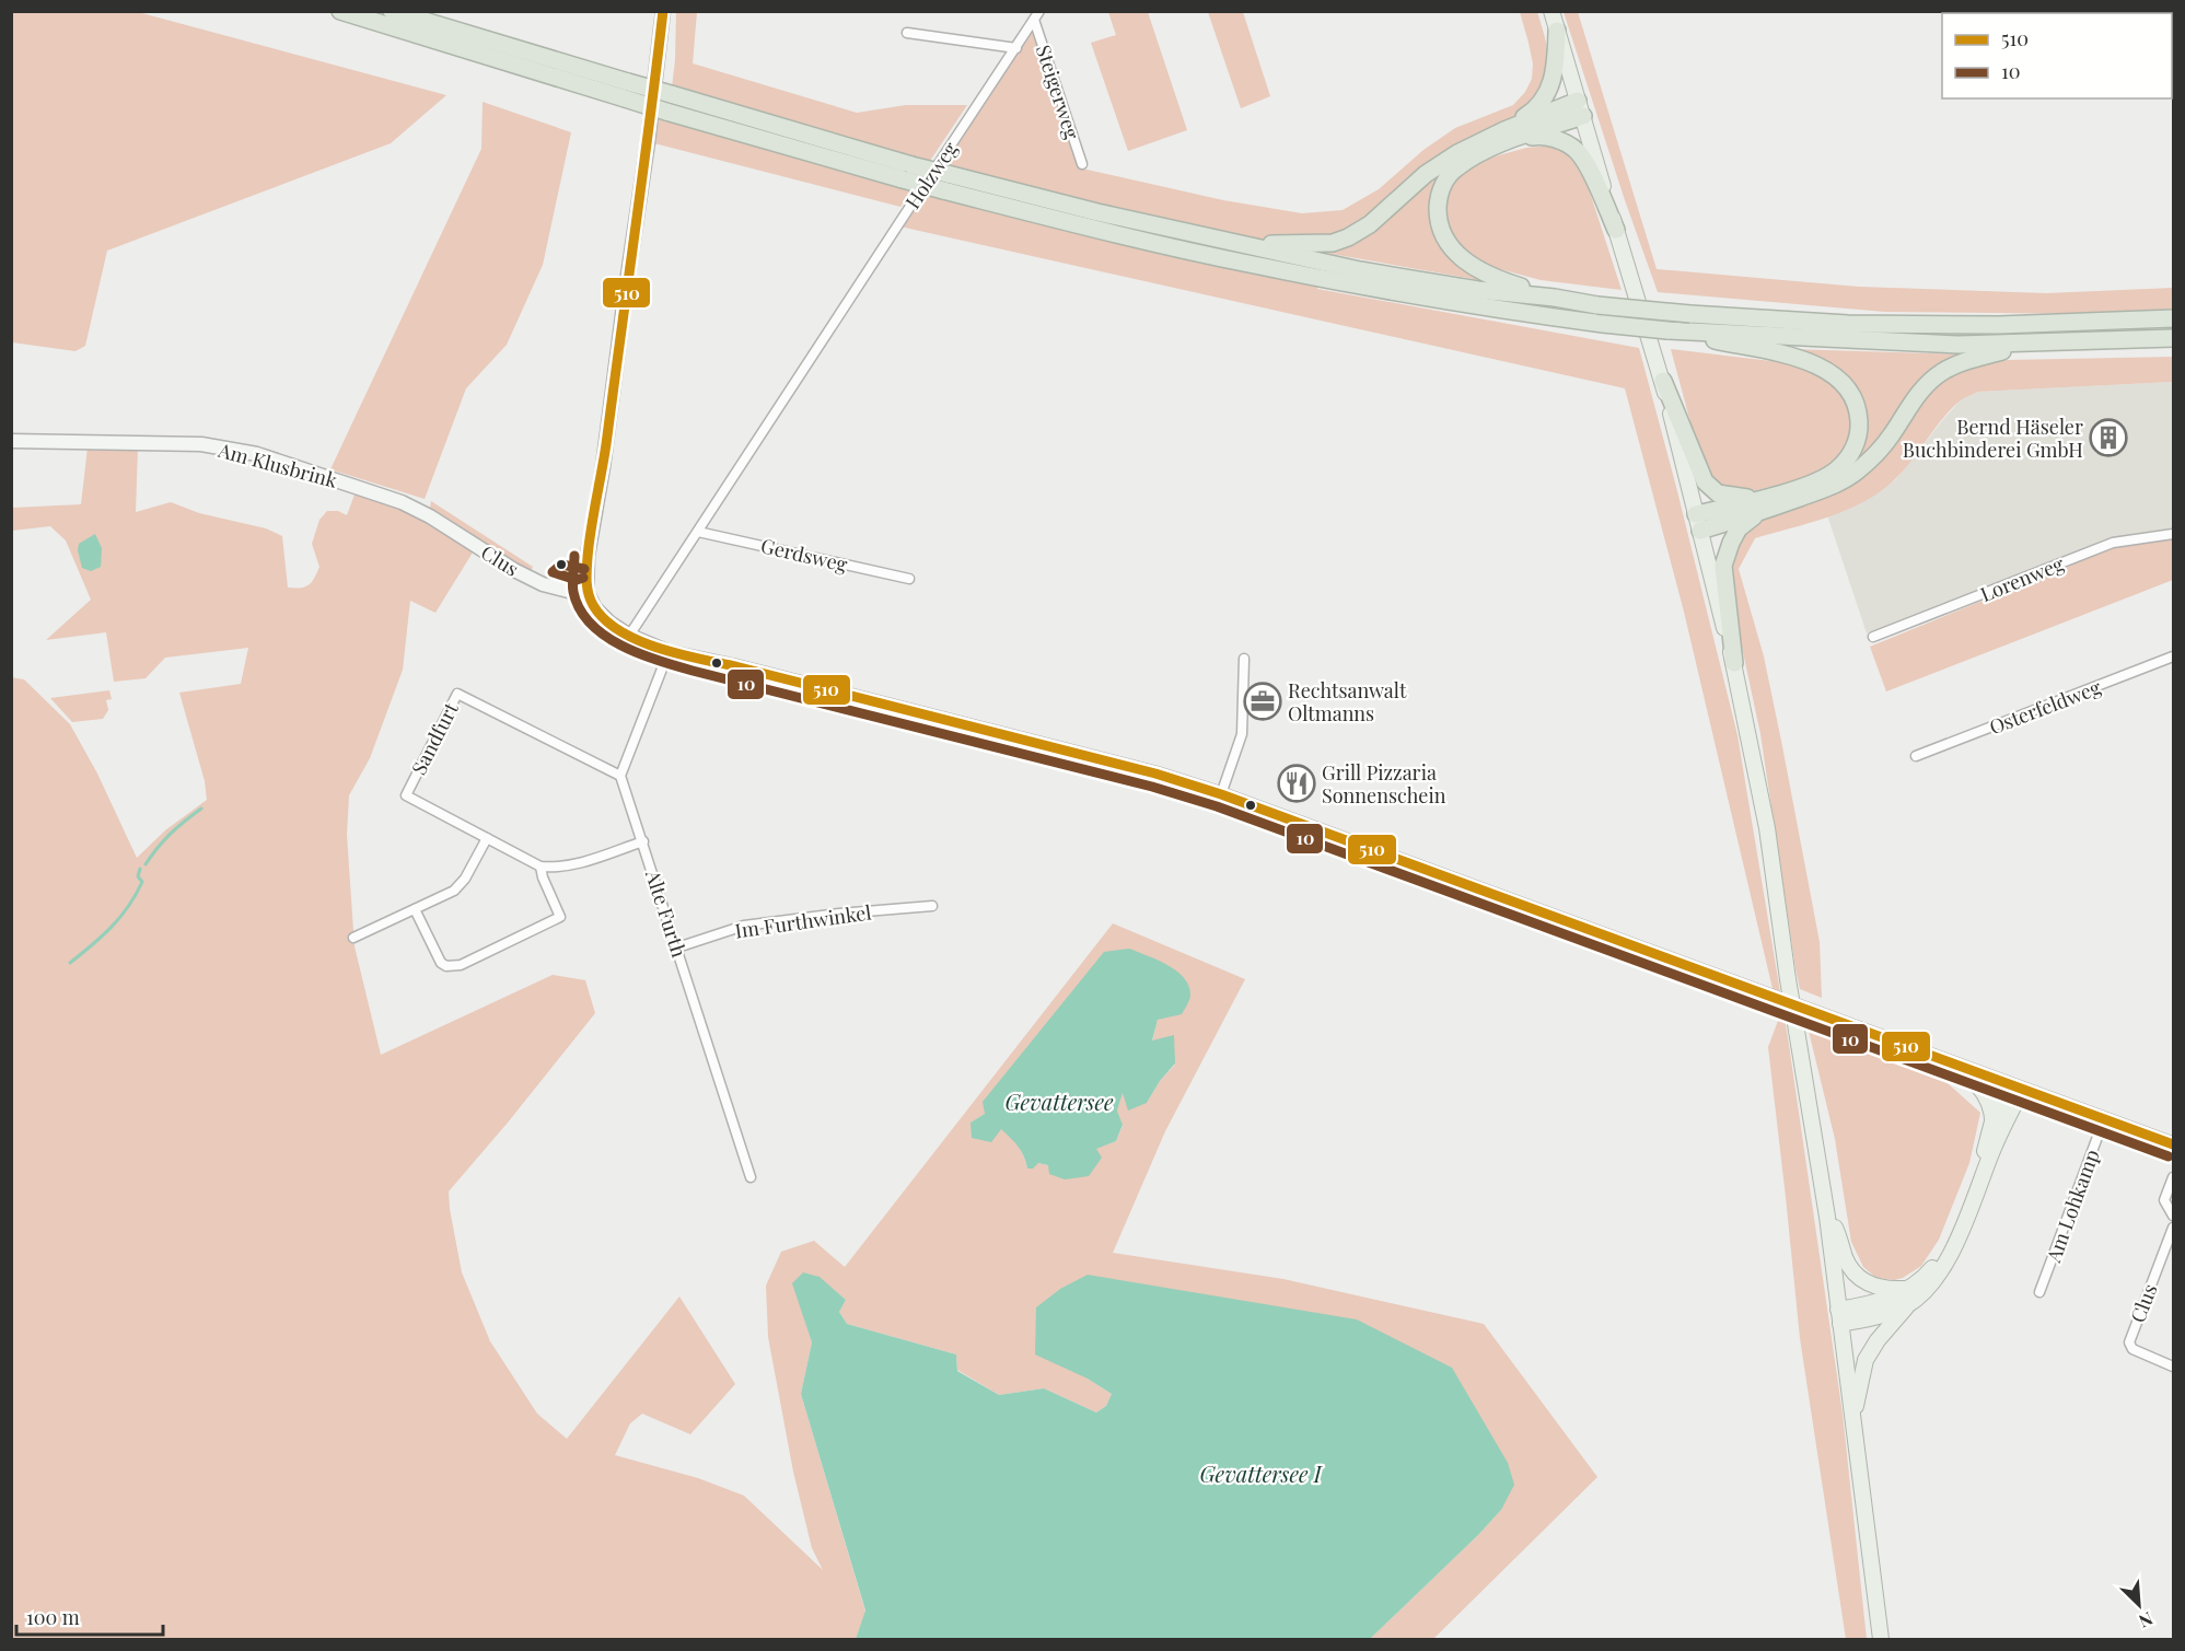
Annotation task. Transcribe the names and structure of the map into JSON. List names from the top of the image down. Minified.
{"streets":{"main road":["Am Klusbrink","Clus"],"street":["Steigerweg","Holzweg","Gerdsweg","Lorenweg","Osterfeldweg","Sandfurt","Alte Furth","Im Furthwinkel","Am Lohkamp"]},"crossings":[["Steigerweg","Holzweg"],["Holzweg","Gerdsweg"],["Am Klusbrink","Clus"],["Sandfurt","Alte Furth"],["Alte Furth","Im Furthwinkel"]],"water":["Gevattersee","Gevattersee I"],"places":{"building":["Bernd Häseler Buchbinderei GmbH"],"office":["Rechtsanwalt Oltmanns"],"restaurant":["Grill Pizzaria Sonnenschein"]},"lines":["transit line 510","transit line 10"],"legend":["510","10"],"scale_bar":"100 m","north":"bottom right"}
